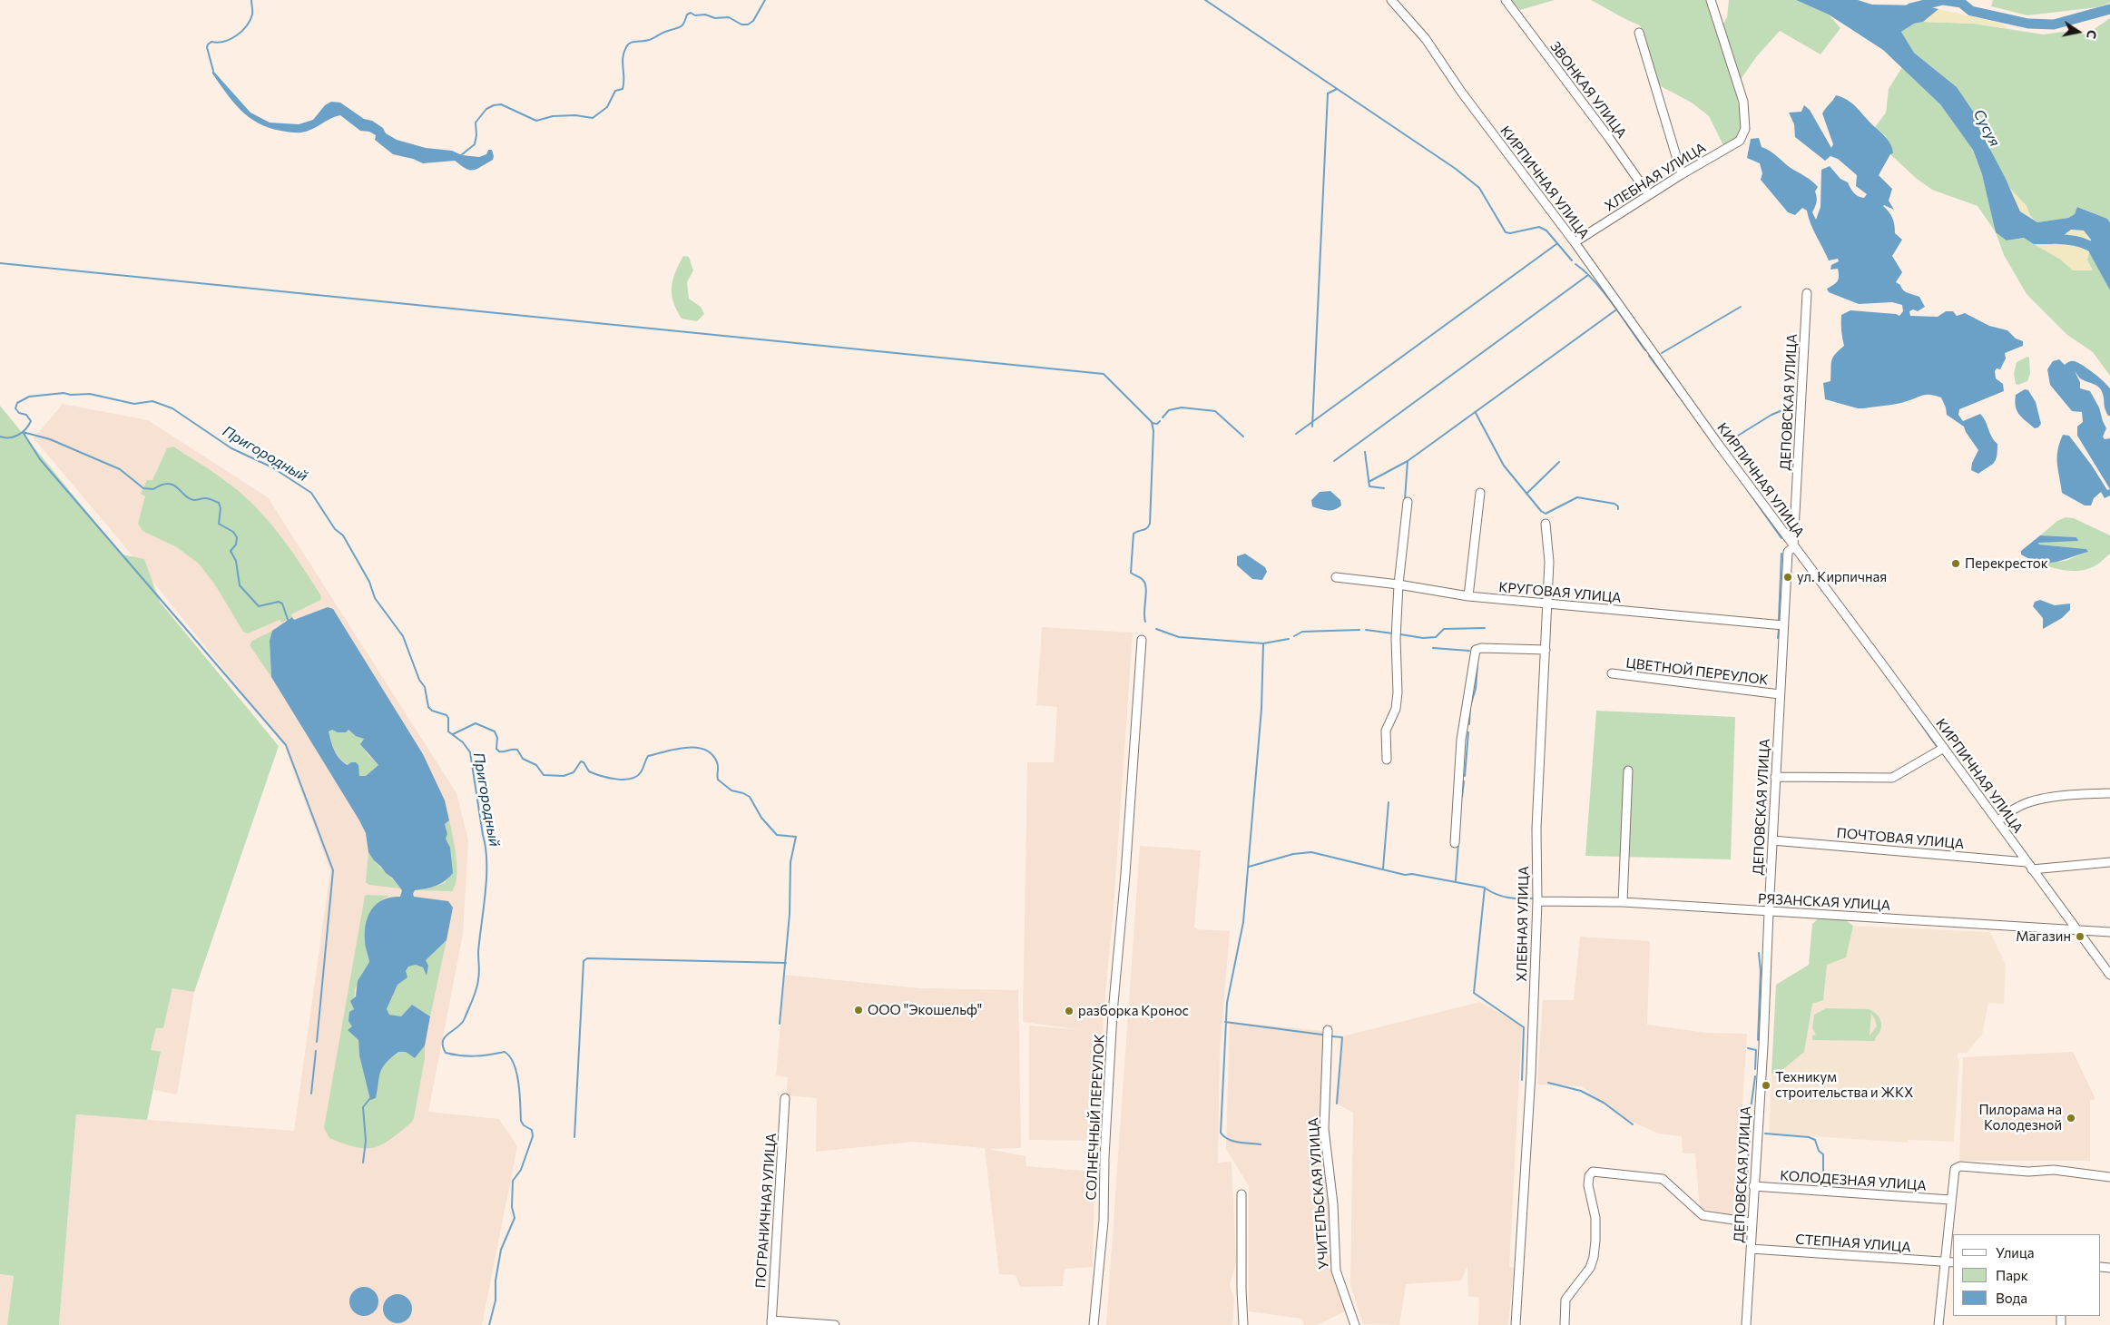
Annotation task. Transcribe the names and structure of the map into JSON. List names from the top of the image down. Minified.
{"streets":{"street":["ЗВОНКАЯ УЛИЦА","ХЛЕБНАЯ УЛИЦА","КИРПИЧНАЯ УЛИЦА","ДЕПОВСКАЯ УЛИЦА","КРУГОВАЯ УЛИЦА","ЦВЕТНОЙ ПЕРЕУЛОК","ПОЧТОВАЯ УЛИЦА","РЯЗАНСКАЯ УЛИЦА","СОЛНЕЧНЫЙ ПЕРЕУЛОК","КОЛОДЕЗНАЯ УЛИЦА","УЧИТЕЛЬСКАЯ УЛИЦА","ПОГРАНИЧНАЯ УЛИЦА","СТЕПНАЯ УЛИЦА"]},"crossings":[["ЗВОНКАЯ УЛИЦА","ХЛЕБНАЯ УЛИЦА"],["ХЛЕБНАЯ УЛИЦА","КИРПИЧНАЯ УЛИЦА"],["ХЛЕБНАЯ УЛИЦА","КРУГОВАЯ УЛИЦА"],["ХЛЕБНАЯ УЛИЦА","РЯЗАНСКАЯ УЛИЦА"],["КИРПИЧНАЯ УЛИЦА","ДЕПОВСКАЯ УЛИЦА"],["КИРПИЧНАЯ УЛИЦА","ПОЧТОВАЯ УЛИЦА"],["КИРПИЧНАЯ УЛИЦА","РЯЗАНСКАЯ УЛИЦА"],["ДЕПОВСКАЯ УЛИЦА","КРУГОВАЯ УЛИЦА"],["ДЕПОВСКАЯ УЛИЦА","ЦВЕТНОЙ ПЕРЕУЛОК"],["ДЕПОВСКАЯ УЛИЦА","ПОЧТОВАЯ УЛИЦА"],["ДЕПОВСКАЯ УЛИЦА","РЯЗАНСКАЯ УЛИЦА"],["ДЕПОВСКАЯ УЛИЦА","КОЛОДЕЗНАЯ УЛИЦА"],["ДЕПОВСКАЯ УЛИЦА","СТЕПНАЯ УЛИЦА"]],"water":["Сусуя","Пригородный"],"places":["Перекресток","ул. Кирпичная","Магазин","ООО \"Экошельф\"","разборка Кронос","Техникум строительства и ЖКХ","Пилорама на Колодезной"],"legend":["Улица","Парк","Вода"],"north":"right"}
